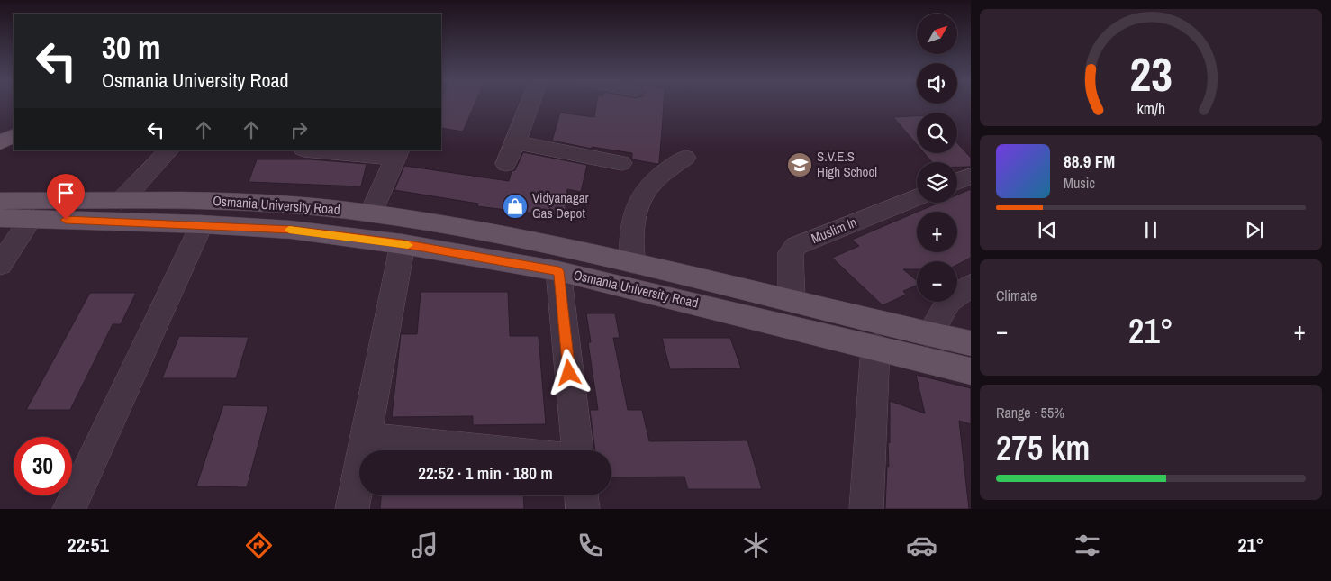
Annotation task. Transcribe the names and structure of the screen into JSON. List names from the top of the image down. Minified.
{"streets":{"main road":["Osmania University Road"],"street":["Muslim ln"]},"crossings":[["Osmania University Road","Muslim ln"]],"places":{"school or university":["S.V.E.S High School"],"shop":["Vidyanagar Gas Depot"]},"north":"top right","page":{"map_buttons":["+","−"],"turn":["30 m","Osmania University Road"],"song":["88.9 FM","Music"],"tile":["Climate",["Range · 55%","275 km"]],"heat":["−","21°","+"],"limit":"30","trip":"22:52 · 1 min · 180 m","tabs":["22:51","21°"],"gauge":["23","km/h"]}}
